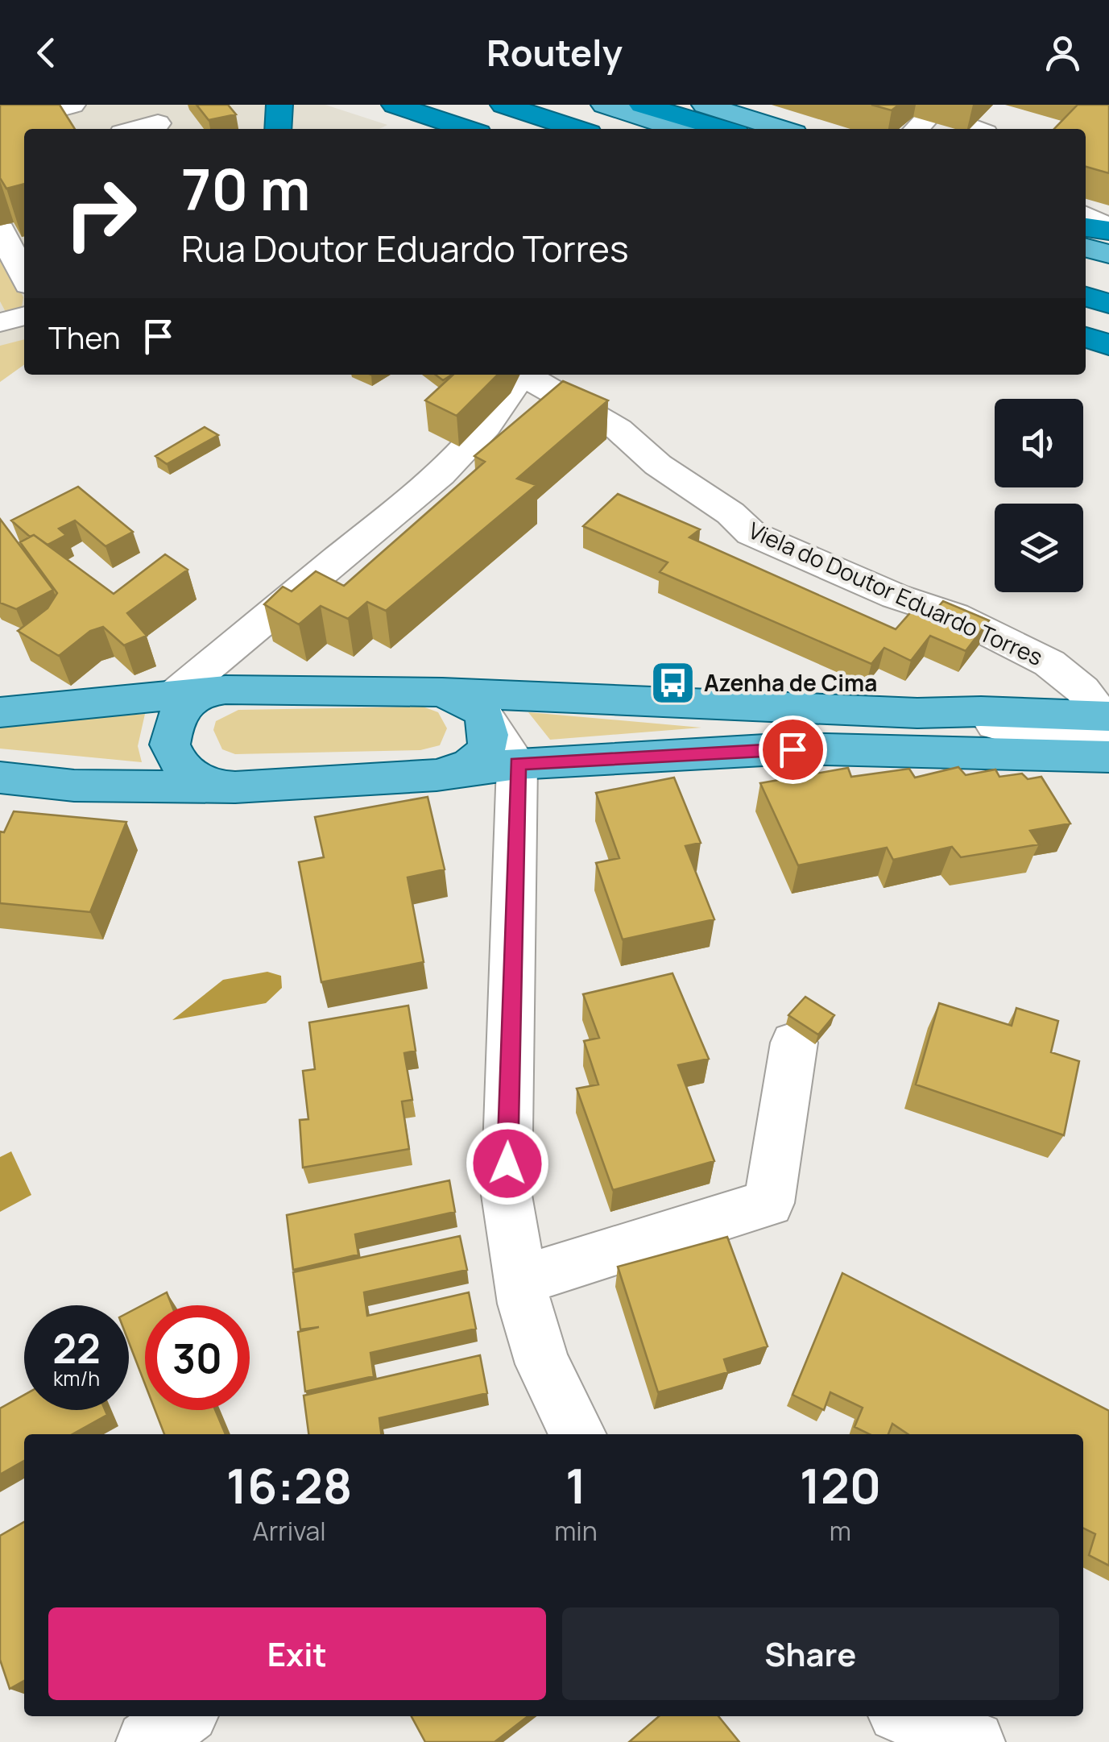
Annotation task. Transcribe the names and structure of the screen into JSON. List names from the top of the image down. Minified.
{"streets":{"street":["Viela do Doutor Eduardo Torres"]},"places":{"bus stop":["Azenha de Cima"]},"page":{"header":"Routely","turn":["70 m","Rua Doutor Eduardo Torres"],"then":"Then","speed":"22 km/h","limit":"30","eta":["16:28","Arrival","1","min","120","m"],"buttons":["Exit","Share"]}}
